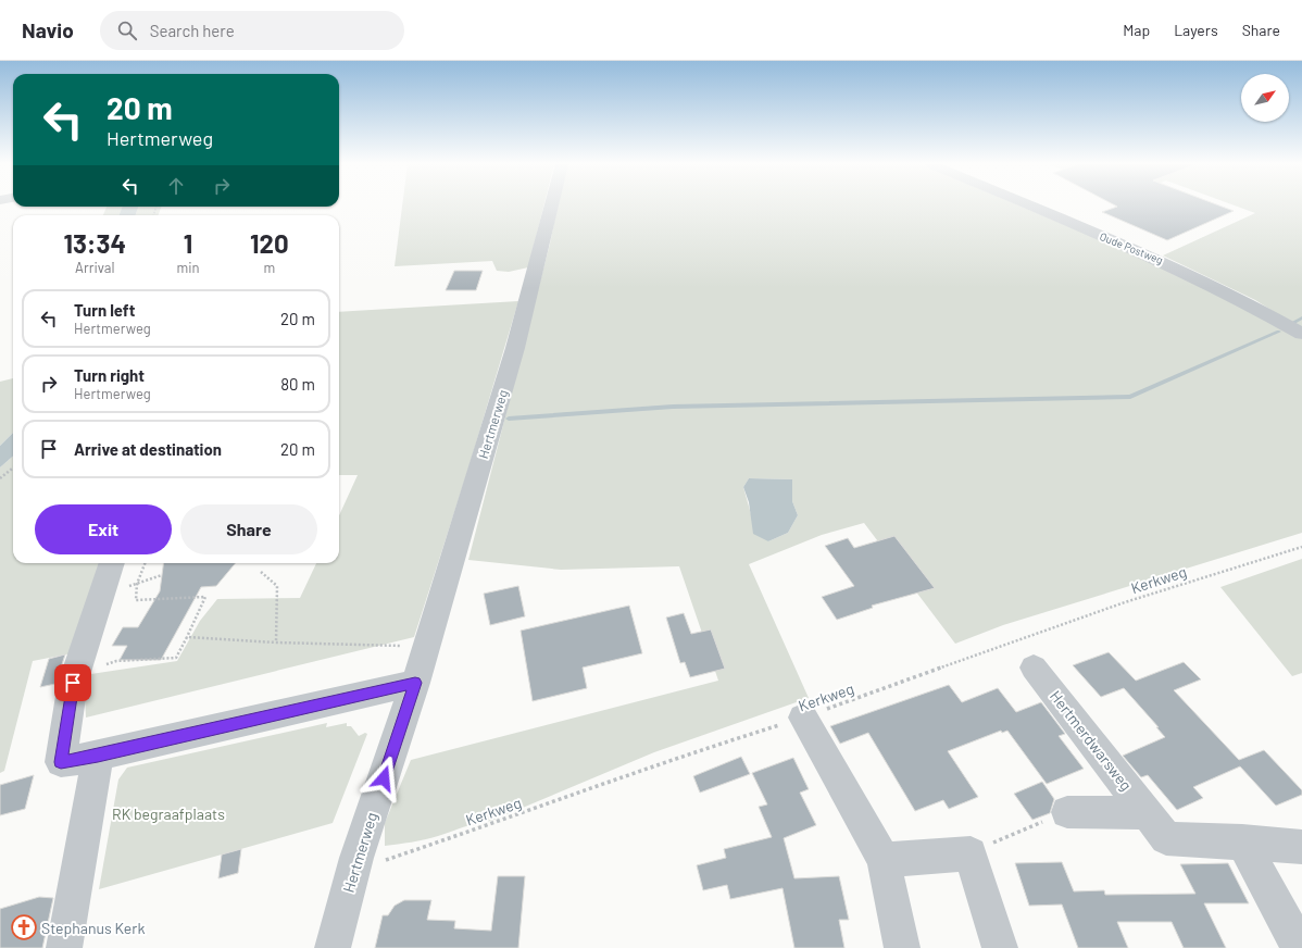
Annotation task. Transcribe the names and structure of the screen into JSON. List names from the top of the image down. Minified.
{"streets":{"street":["Oude Postweg","Hertmerweg","Hertmerdwarsweg"],"path":["Kerkweg"]},"crossings":[["Hertmerweg","Kerkweg"]],"parks":["RK begraafplaats"],"places":{"church":["Stephanus Kerk"]},"north":"top right","page":{"header":"Navio","search":"Search here","nav":["Map","Layers","Share"],"turn":["20 m","Hertmerweg"],"eta":["13:34","Arrival","1","min","120","m"],"list":[{"name":"Turn left","note":"Hertmerweg","value":"20 m"},{"name":"Turn right","note":"Hertmerweg","value":"80 m"},{"name":"Arrive at destination","value":"20 m"}],"buttons":["Exit","Share"]}}
